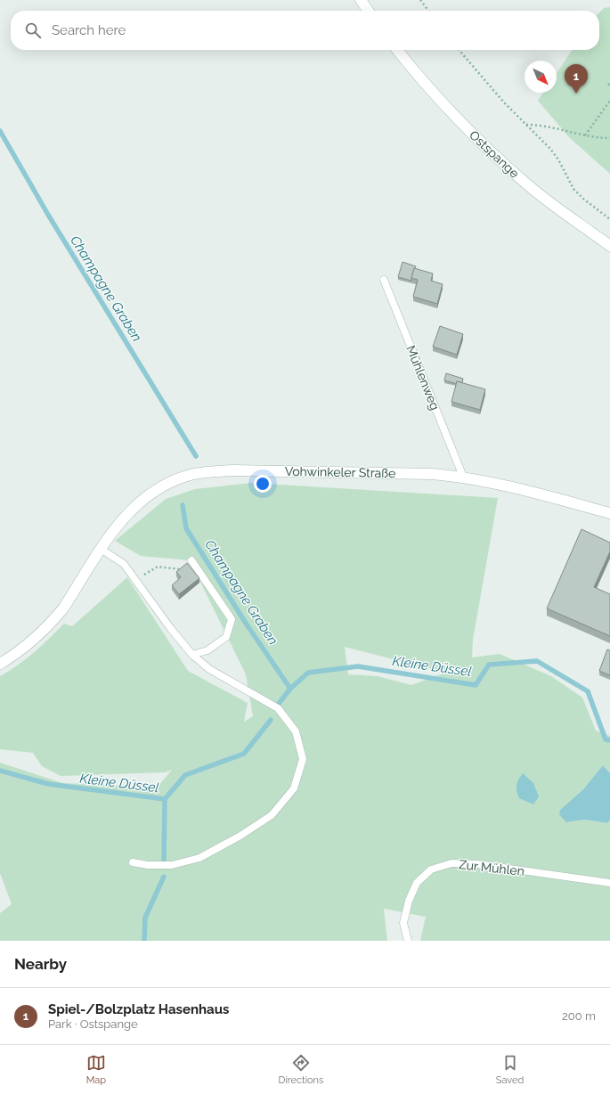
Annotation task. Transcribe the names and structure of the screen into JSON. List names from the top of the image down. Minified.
{"streets":{"street":["Ostspange","Vohwinkeler Straße"],"lane":["Mühlenweg","Zur Mühlen"]},"crossings":[["Mühlenweg","Vohwinkeler Straße"]],"water":["Champagne Graben","Kleine Düssel"],"north":"bottom right","page":{"search":"Search here","pins":"1","heading":"Nearby","list":[{"mark":"1","name":"Spiel-/Bolzplatz Hasenhaus","note":"Park · Ostspange","value":"200 m"}],"nav":["Map","Directions","Saved"]}}
